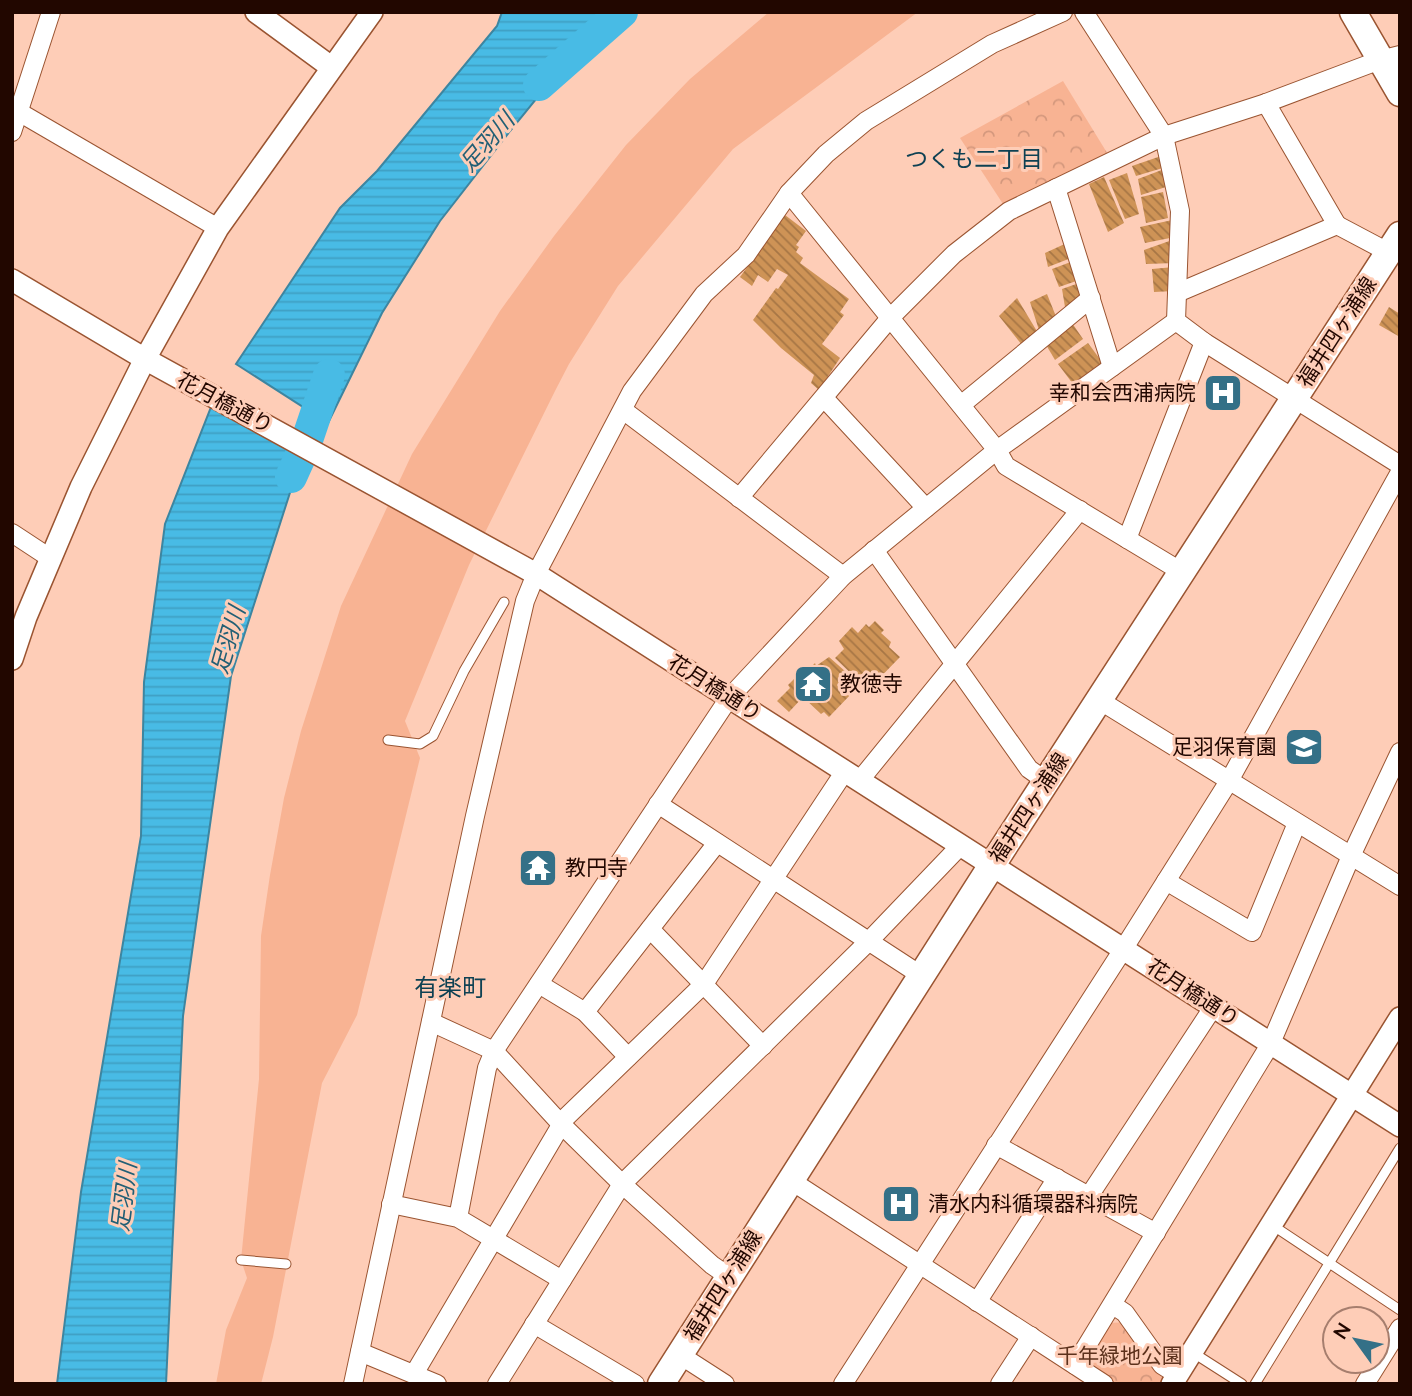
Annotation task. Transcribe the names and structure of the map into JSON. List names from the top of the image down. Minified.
{"streets":{"main road":["福井四ヶ浦線"],"street":["花月橋通り"]},"crossings":[["福井四ヶ浦線","花月橋通り"]],"districts":["つくも二丁目","有楽町"],"water":["足羽川"],"parks":["千年緑地公園"],"places":{"hospital":["幸和会西浦病院","清水内科循環器科病院"],"temple":["教徳寺","教円寺"],"school or university":["足羽保育園"]},"north":"top left"}
